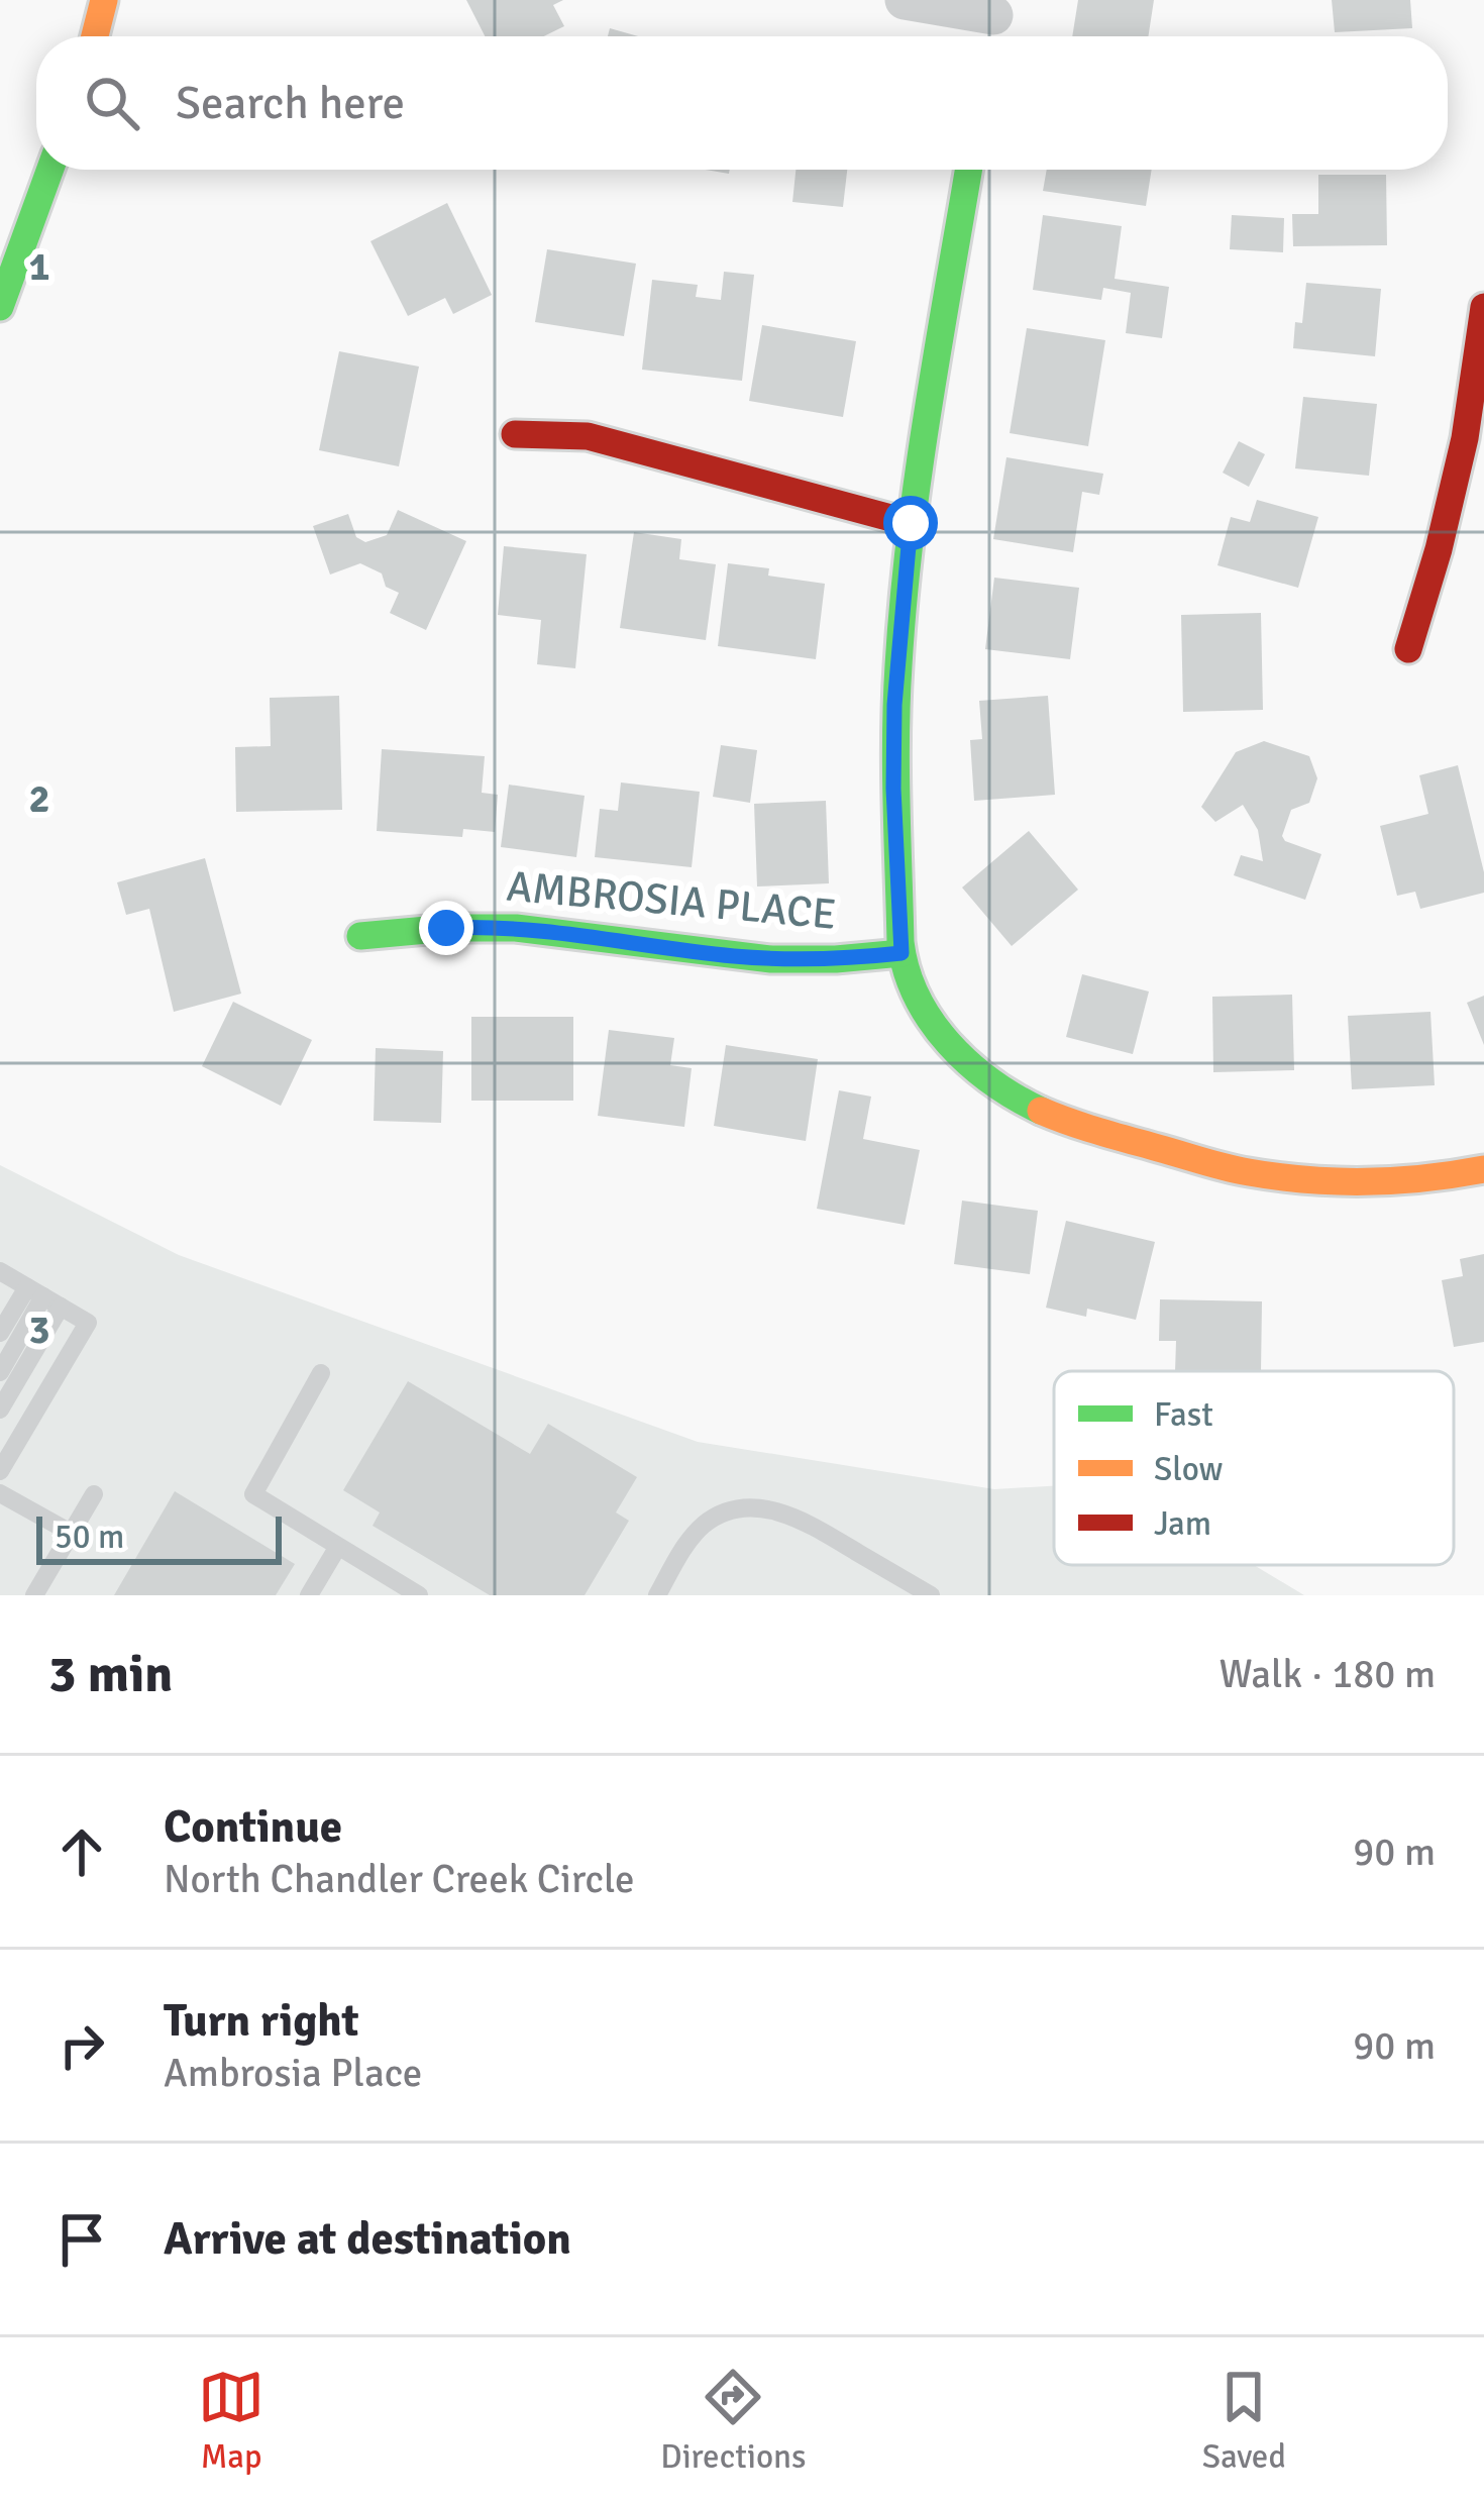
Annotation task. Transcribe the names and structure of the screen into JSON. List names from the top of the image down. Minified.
{"streets":{"street":["AMBROSIA PLACE"]},"legend":["Fast","Slow","Jam"],"scale_bar":"50 m","page":{"search":"Search here","scale":"50 m","heading":["3 min","Walk · 180 m"],"list":[["Continue","North Chandler Creek Circle","90 m"],["Turn right","Ambrosia Place","90 m"],"Arrive at destination"],"nav":["Map","Directions","Saved"]},"grid":{"rows":["1","2","3"]}}
